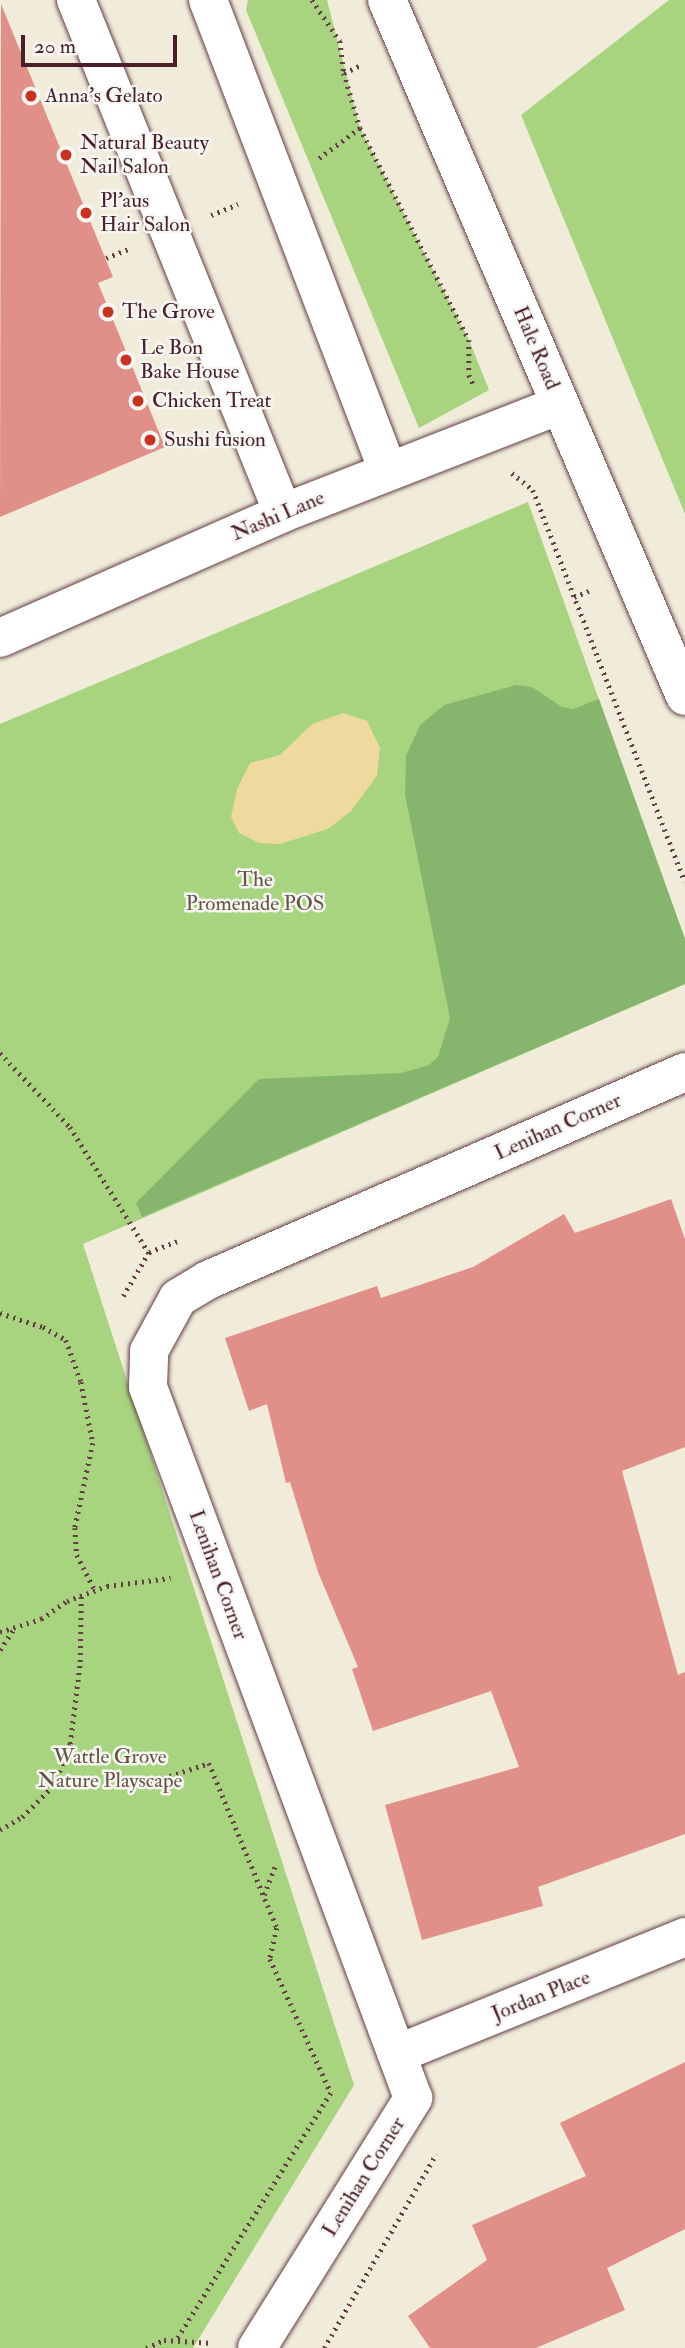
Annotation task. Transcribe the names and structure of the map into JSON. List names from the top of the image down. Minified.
{"streets":{"street":["Hale Road","Nashi Lane","Lenihan Corner","Jordan Place"]},"crossings":[["Hale Road","Nashi Lane"],["Lenihan Corner","Jordan Place"]],"parks":["The Promenade POS","Wattle Grove Nature Playscape"],"places":["Anna's Gelato","Natural Beauty Nail Salon","Pl'aus Hair Salon","The Grove","Le Bon Bake House","Chicken Treat","Sushi fusion"],"scale_bar":"20 m"}
